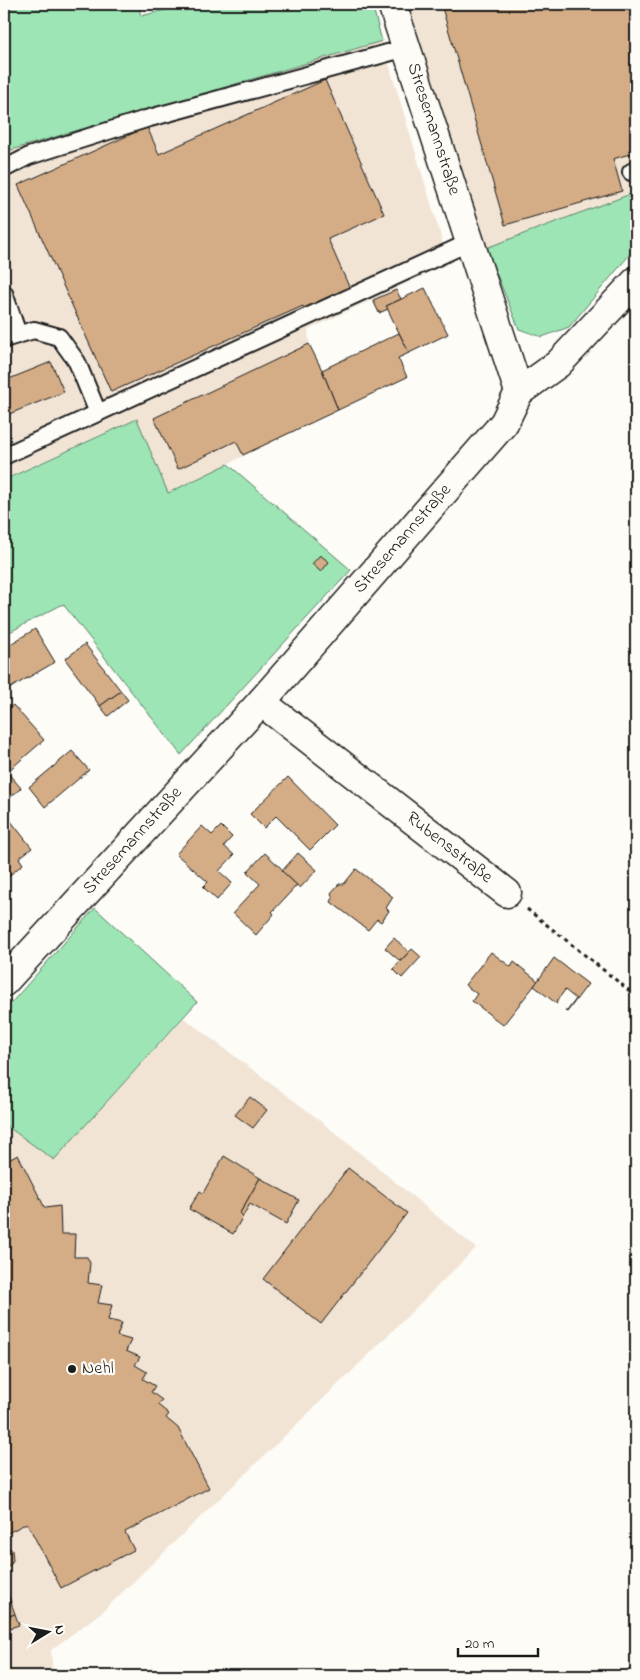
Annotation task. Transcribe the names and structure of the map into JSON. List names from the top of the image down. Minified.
{"streets":{"street":["Stresemannstraße","Rubensstraße"]},"crossings":[["Stresemannstraße","Rubensstraße"]],"places":["Nehl"],"scale_bar":"20 m","north":"right"}
